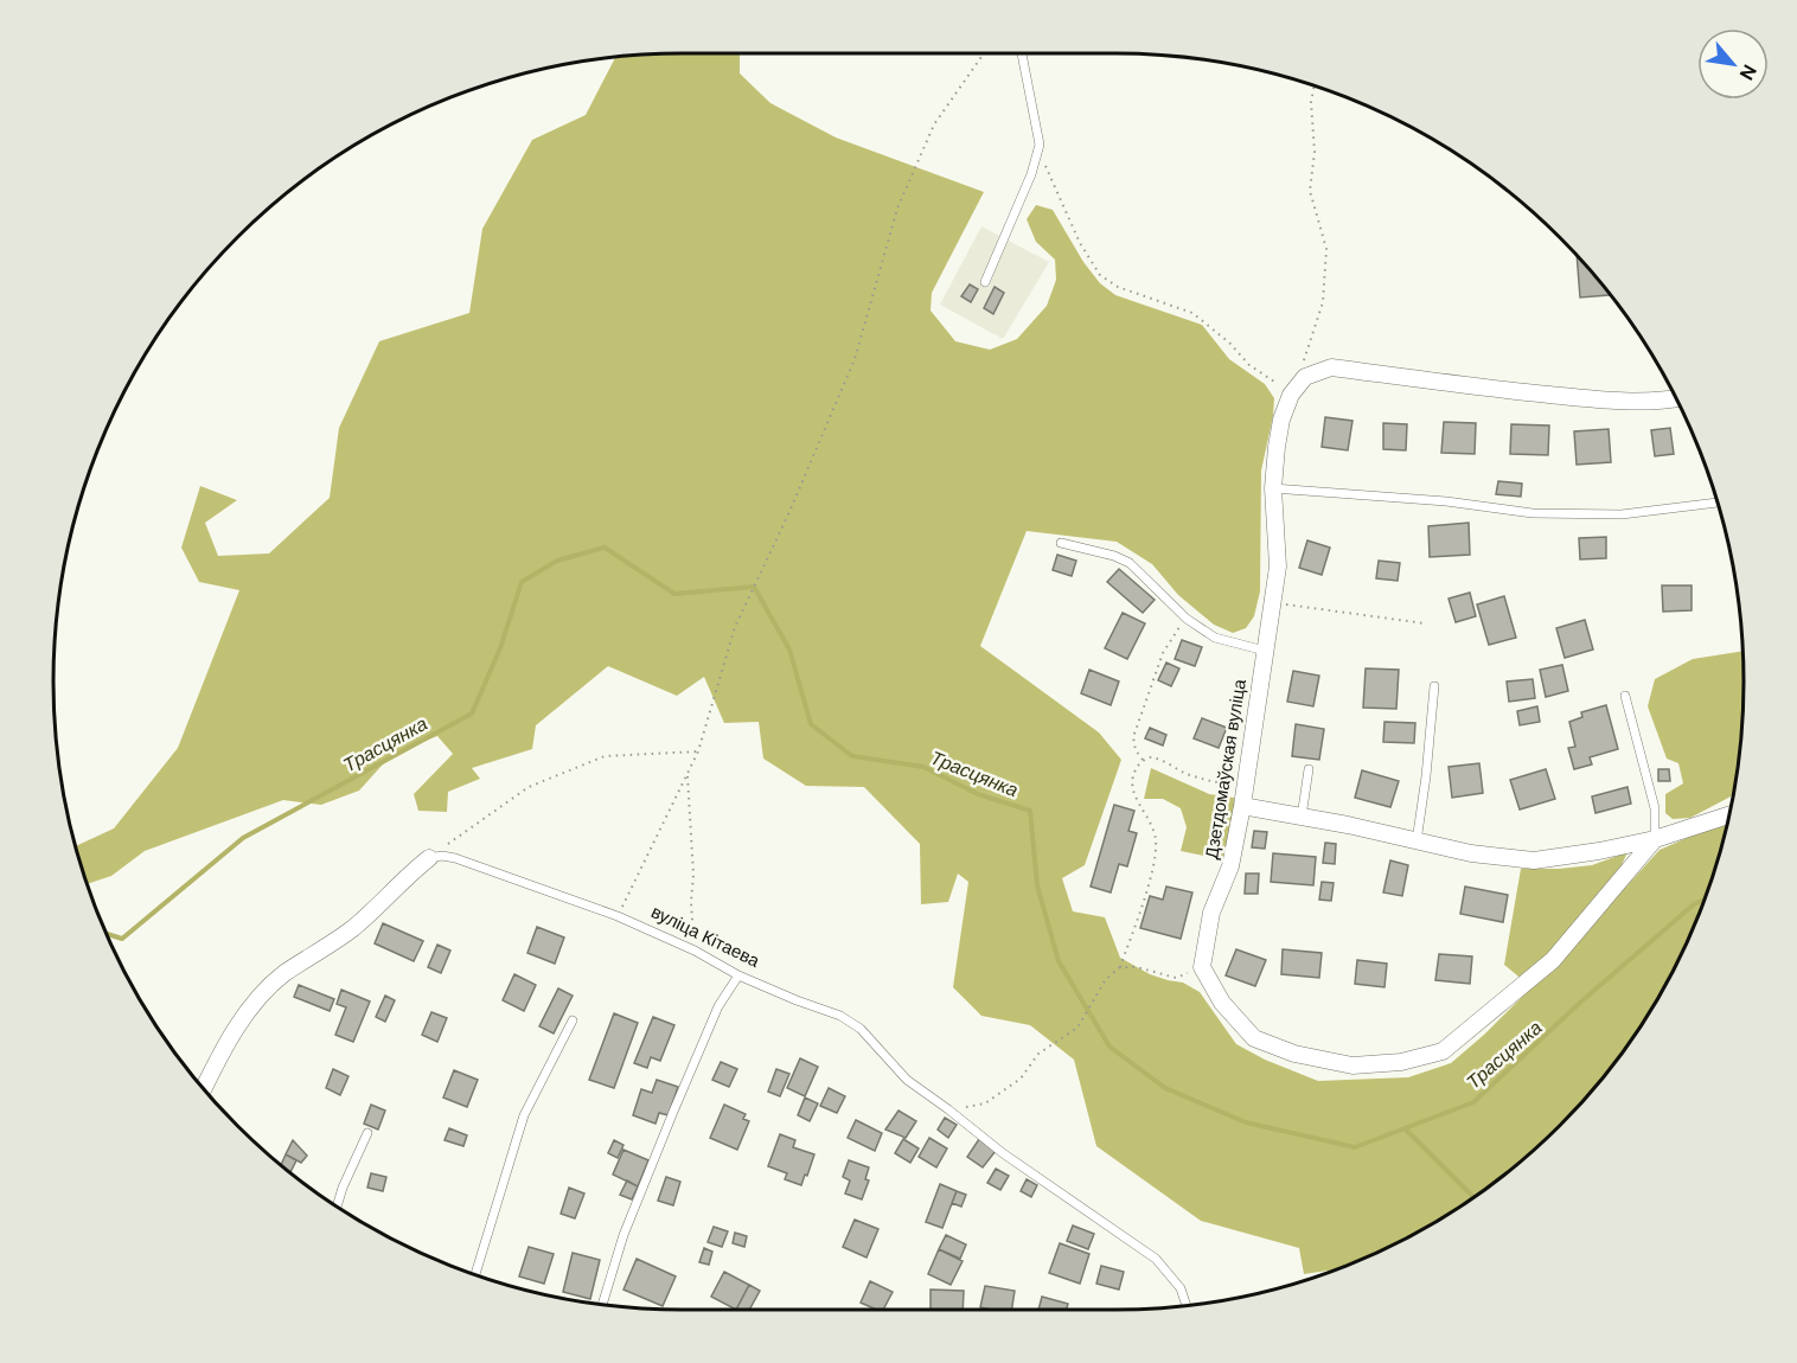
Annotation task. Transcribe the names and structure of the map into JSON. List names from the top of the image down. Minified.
{"streets":{"street":["Дзетдомаўская вуліца"],"lane":["вуліца Кітаева"]},"water":["Трасцянка"],"north":"bottom right"}
